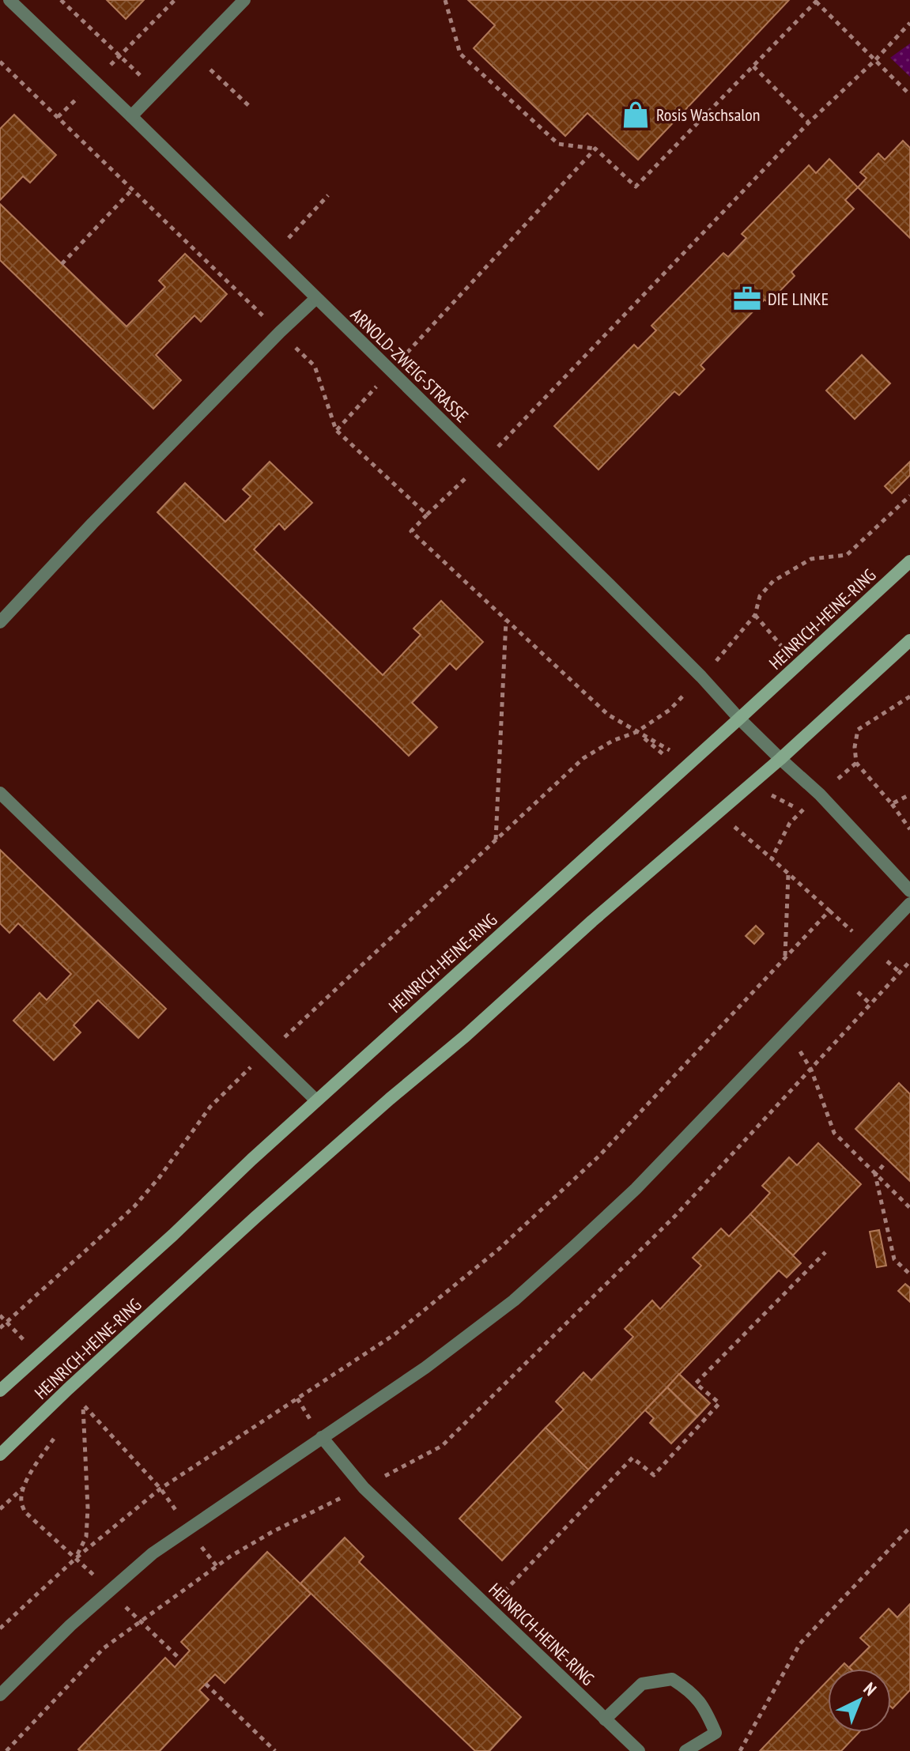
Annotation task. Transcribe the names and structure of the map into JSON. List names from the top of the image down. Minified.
{"streets":{"main road":["HEINRICH-HEINE-RING"],"street":["ARNOLD-ZWEIG-STRASSE"]},"crossings":[["ARNOLD-ZWEIG-STRASSE","HEINRICH-HEINE-RING"]],"places":{"shop":["Rosis Waschsalon"],"office":["DIE LINKE"]},"north":"top right"}
